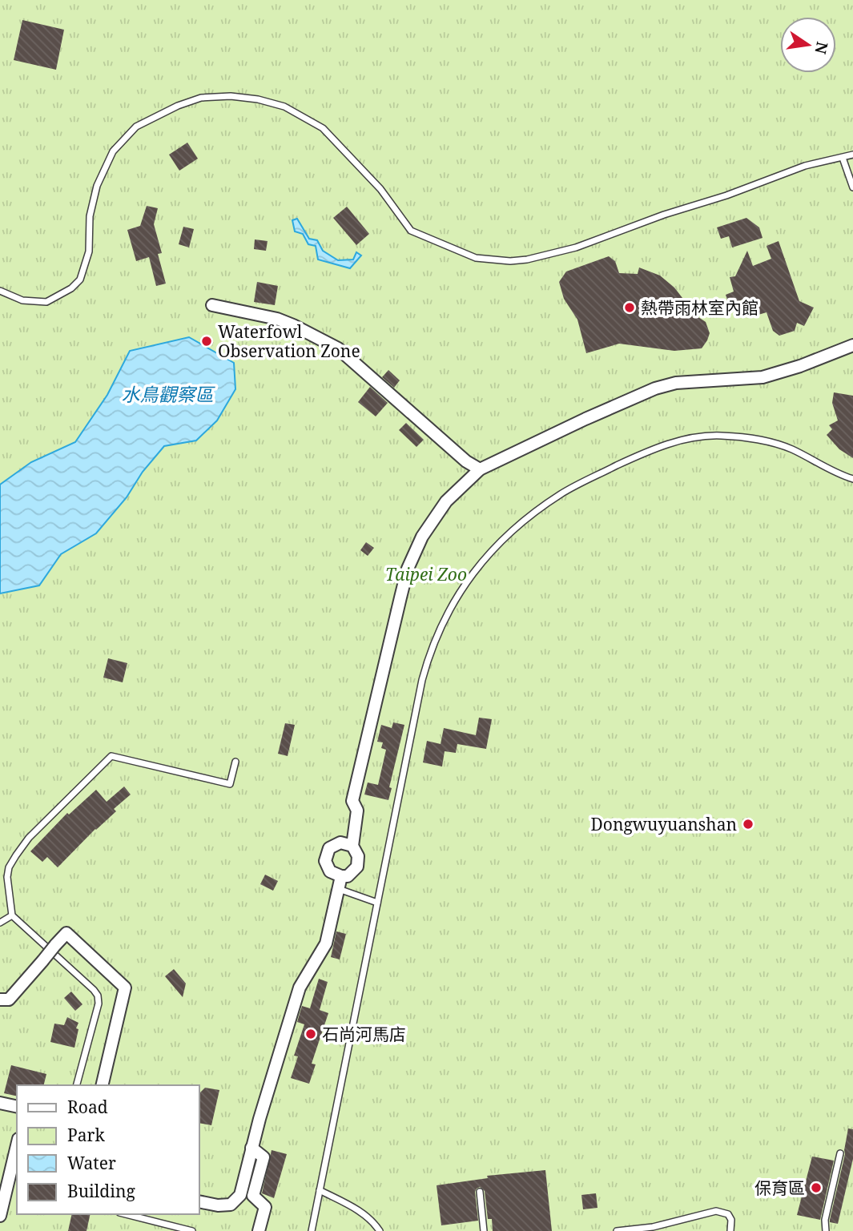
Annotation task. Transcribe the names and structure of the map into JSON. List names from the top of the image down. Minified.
{"water":["水鳥觀察區"],"parks":["Taipei Zoo"],"places":["熱帶雨林室內館","Waterfowl Observation Zone","Dongwuyuanshan","石尚河馬店","保育區"],"legend":["Road","Park","Water","Building"],"north":"right"}
